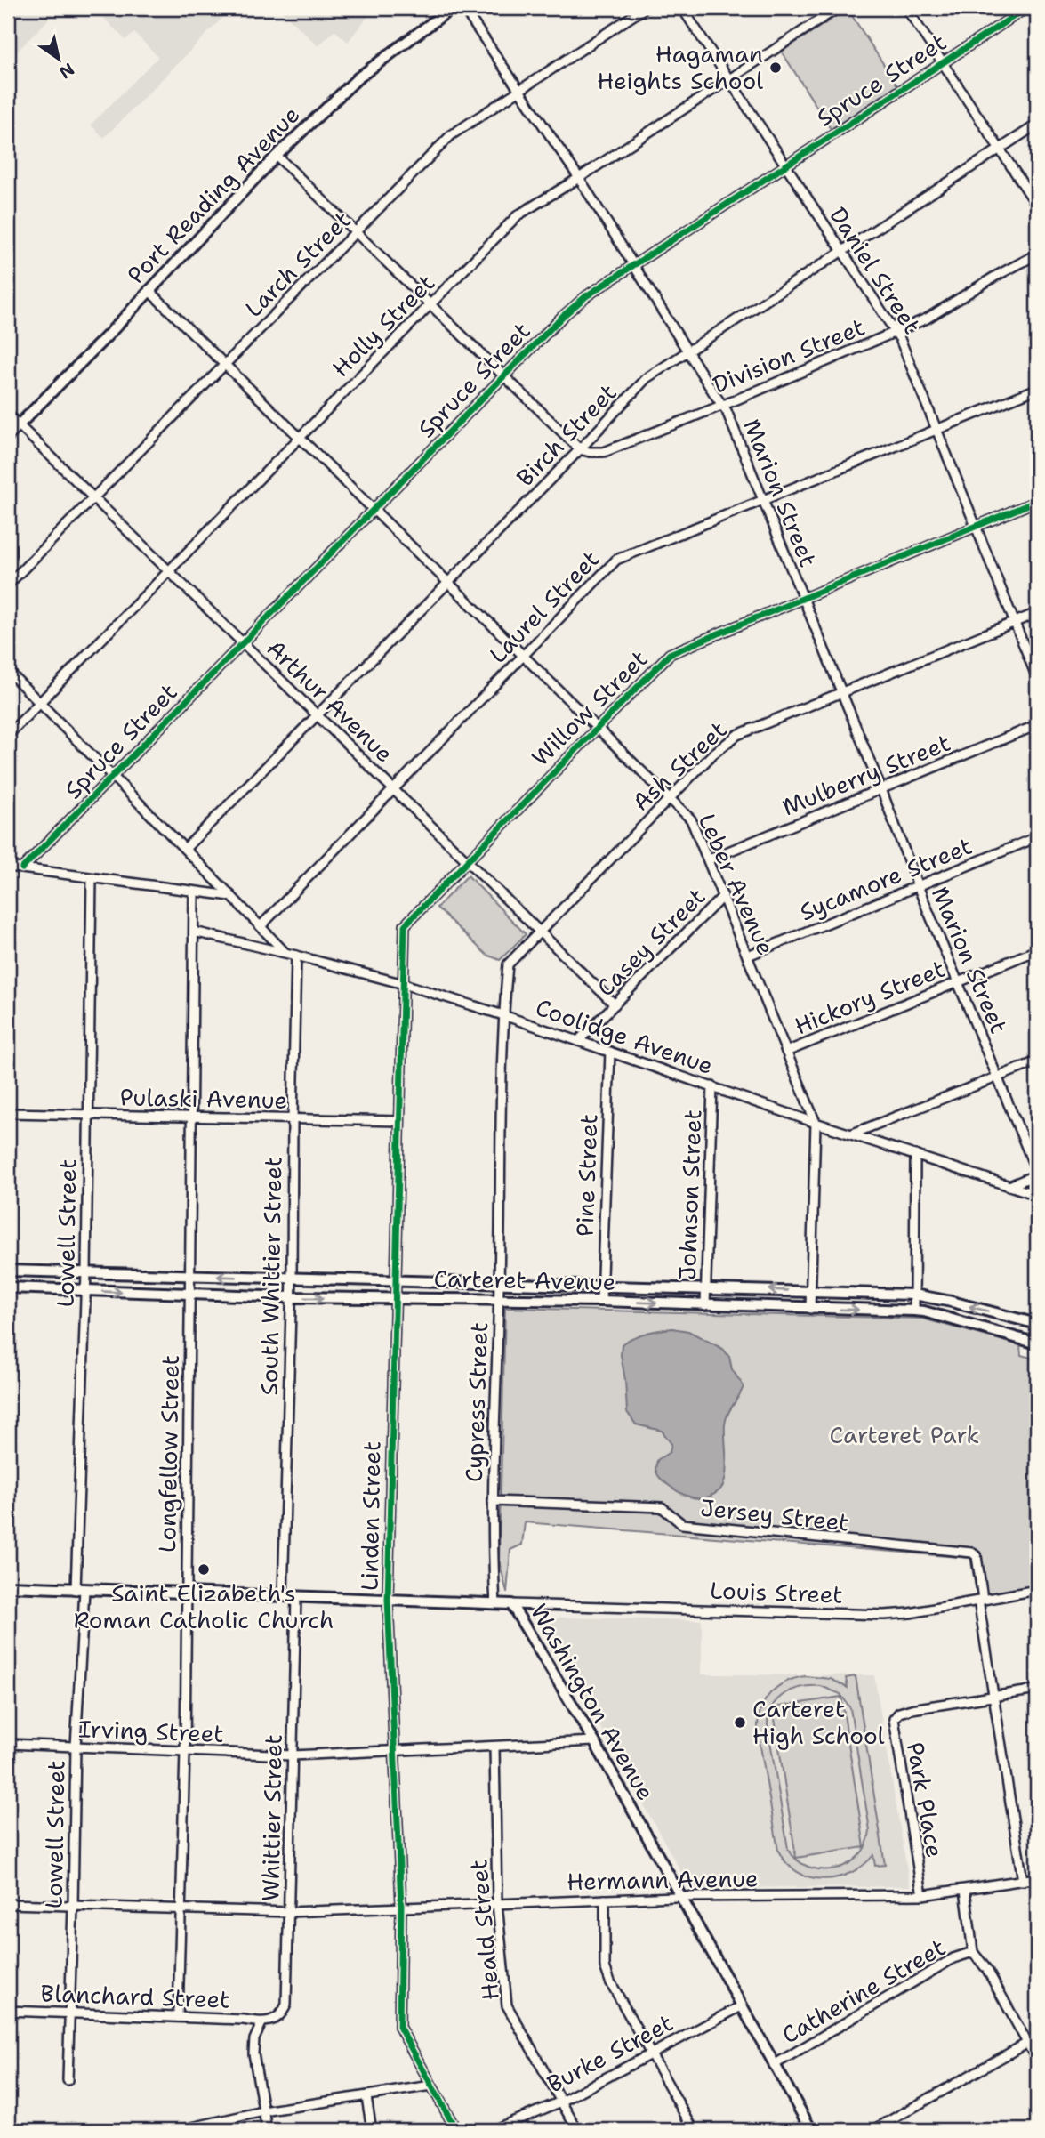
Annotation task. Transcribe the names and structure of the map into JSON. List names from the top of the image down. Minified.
{"streets":{"street":["Spruce Street","Port Reading Avenue","Larch Street","Daniel Street","Holly Street","Division Street","Birch Street","Marion Street","Laurel Street","Arthur Avenue","Willow Street","Ash Street","Mulberry Street","Sycamore Street","Leber Avenue","Casey Street","Hickory Street","Coolidge Avenue","Pulaski Avenue","Pine Street","Johnson Street","Lowell Street","South Whittier Street","Carteret Avenue","Cypress Street","Longfellow Street","Jersey Street","Linden Street","Louis Street","Washington Avenue","Irving Street","Park Place","Whittier Street","Hermann Avenue","Heald Street","Catherine Street","Blanchard Street","Burke Street"]},"crossings":[["Spruce Street","Daniel Street"],["Spruce Street","Marion Street"],["Spruce Street","Arthur Avenue"],["Spruce Street","Leber Avenue"],["Port Reading Avenue","Arthur Avenue"],["Port Reading Avenue","Leber Avenue"],["Larch Street","Marion Street"],["Larch Street","Arthur Avenue"],["Larch Street","Leber Avenue"],["Daniel Street","Holly Street"],["Daniel Street","Division Street"],["Daniel Street","Birch Street"],["Daniel Street","Laurel Street"],["Daniel Street","Willow Street"],["Daniel Street","Ash Street"],["Holly Street","Marion Street"],["Holly Street","Arthur Avenue"],["Holly Street","Leber Avenue"],["Division Street","Birch Street"],["Division Street","Marion Street"],["Birch Street","Marion Street"],["Birch Street","Arthur Avenue"],["Birch Street","Leber Avenue"],["Marion Street","Laurel Street"],["Marion Street","Willow Street"],["Marion Street","Ash Street"],["Marion Street","Mulberry Street"],["Marion Street","Sycamore Street"],["Marion Street","Hickory Street"],["Laurel Street","Arthur Avenue"],["Laurel Street","Leber Avenue"],["Arthur Avenue","Willow Street"],["Arthur Avenue","Ash Street"],["Arthur Avenue","Casey Street"],["Willow Street","Leber Avenue"],["Willow Street","Coolidge Avenue"],["Willow Street","Linden Street"],["Ash Street","Leber Avenue"],["Ash Street","Coolidge Avenue"],["Ash Street","Cypress Street"],["Mulberry Street","Leber Avenue"],["Sycamore Street","Leber Avenue"],["Leber Avenue","Casey Street"],["Leber Avenue","Hickory Street"],["Leber Avenue","Coolidge Avenue"],["Casey Street","Coolidge Avenue"],["Coolidge Avenue","Pine Street"],["Coolidge Avenue","Johnson Street"],["Coolidge Avenue","South Whittier Street"],["Coolidge Avenue","Cypress Street"],["Coolidge Avenue","Longfellow Street"],["Coolidge Avenue","Linden Street"],["Pulaski Avenue","Lowell Street"],["Pulaski Avenue","South Whittier Street"],["Pulaski Avenue","Longfellow Street"],["Pulaski Avenue","Linden Street"],["Pine Street","Carteret Avenue"],["Johnson Street","Carteret Avenue"],["Lowell Street","Carteret Avenue"],["Lowell Street","Washington Avenue"],["Lowell Street","Irving Street"],["Lowell Street","Hermann Avenue"],["Lowell Street","Blanchard Street"],["South Whittier Street","Carteret Avenue"],["South Whittier Street","Washington Avenue"],["Carteret Avenue","Cypress Street"],["Carteret Avenue","Longfellow Street"],["Carteret Avenue","Linden Street"],["Cypress Street","Jersey Street"],["Cypress Street","Washington Avenue"],["Longfellow Street","Washington Avenue"],["Longfellow Street","Irving Street"],["Longfellow Street","Hermann Avenue"],["Longfellow Street","Blanchard Street"],["Jersey Street","Louis Street"],["Jersey Street","Park Place"],["Jersey Street","Hermann Avenue"],["Linden Street","Washington Avenue"],["Linden Street","Irving Street"],["Linden Street","Hermann Avenue"],["Louis Street","Washington Avenue"],["Washington Avenue","Irving Street"],["Washington Avenue","Whittier Street"],["Washington Avenue","Hermann Avenue"],["Washington Avenue","Catherine Street"],["Washington Avenue","Burke Street"],["Irving Street","Whittier Street"],["Irving Street","Heald Street"],["Park Place","Hermann Avenue"],["Whittier Street","Hermann Avenue"],["Whittier Street","Blanchard Street"],["Hermann Avenue","Heald Street"],["Heald Street","Burke Street"]],"parks":["Carteret Park"],"places":["Hagaman Heights School","Saint Elizabeth's Roman Catholic Church","Carteret High School"],"north":"bottom right"}
